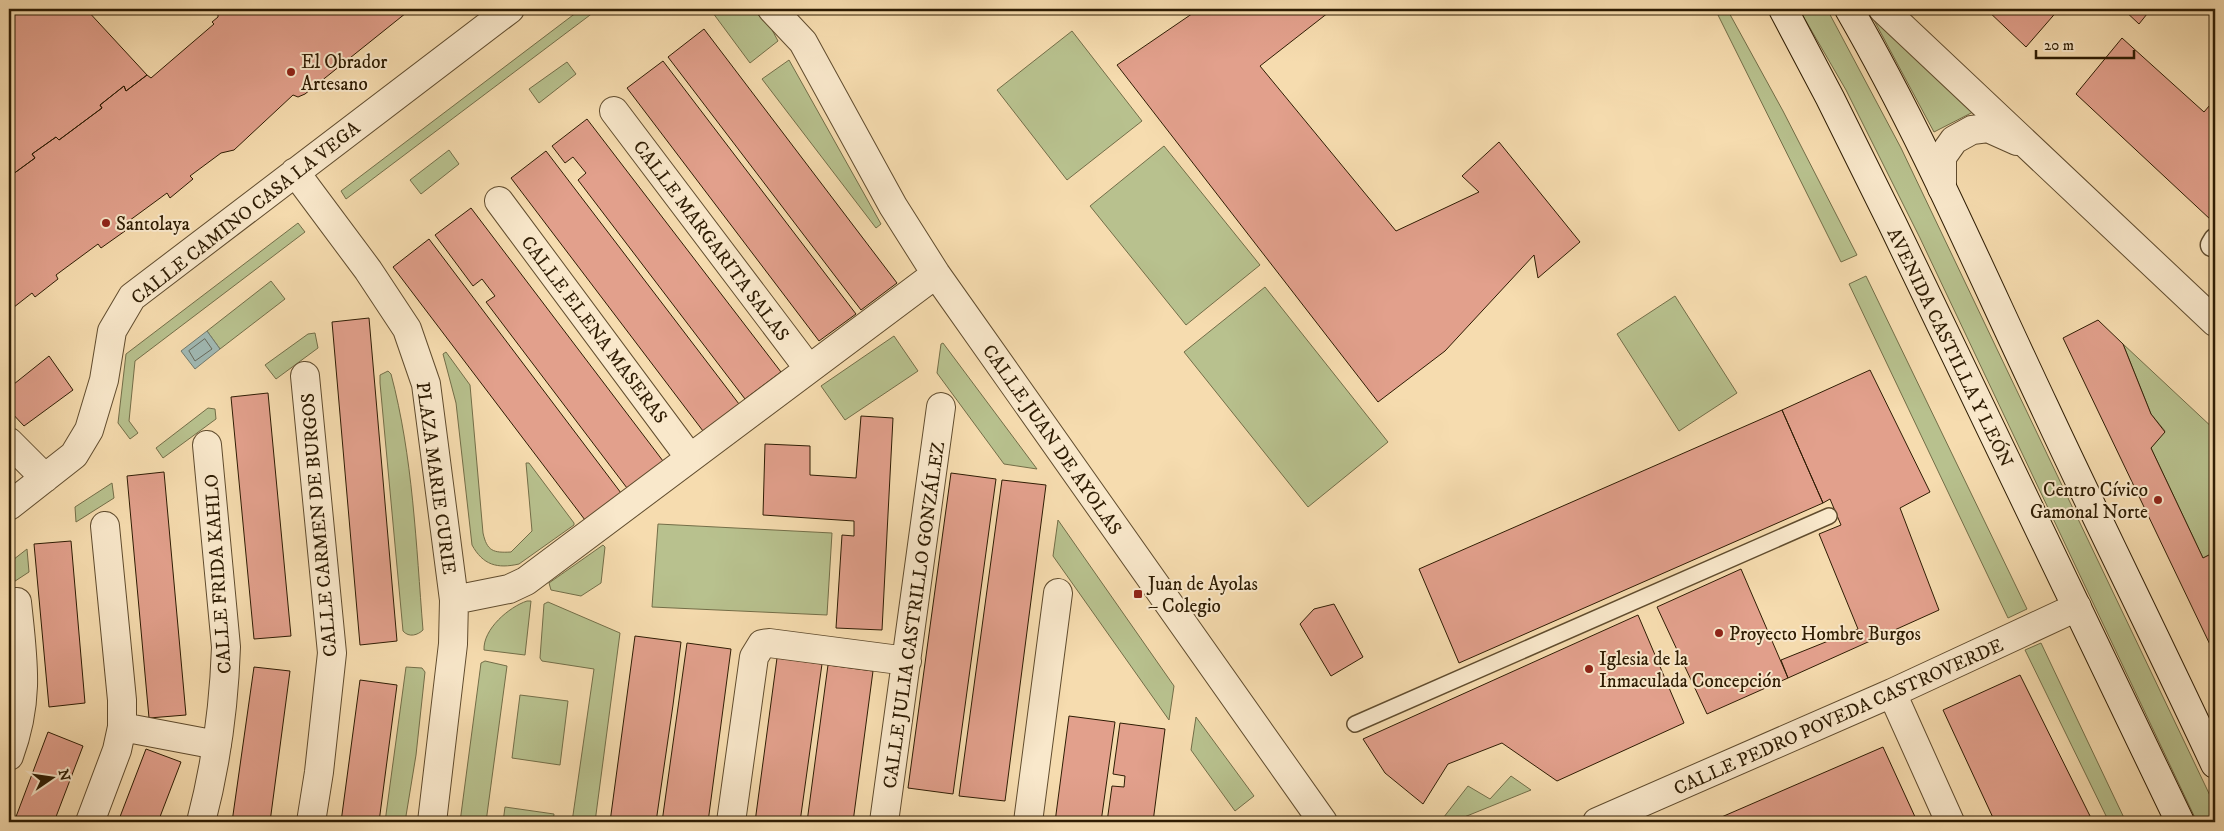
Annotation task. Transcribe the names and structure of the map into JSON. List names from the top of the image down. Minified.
{"streets":{"street":["CALLE CAMINO CASA LA VEGA","CALLE MARGARITA SALAS","CALLE ELENA MASERAS","AVENIDA CASTILLA Y LEÓN","CALLE JUAN DE AYOLAS","PLAZA MARIE CURIE","CALLE CARMEN DE BURGOS","CALLE FRIDA KAHLO","CALLE JULIA CASTRILLO GONZÁLEZ","CALLE PEDRO POVEDA CASTROVERDE"]},"crossings":[["CALLE CAMINO CASA LA VEGA","PLAZA MARIE CURIE"],["AVENIDA CASTILLA Y LEÓN","CALLE PEDRO POVEDA CASTROVERDE"]],"places":{"other":["El Obrador Artesano","Santolaya","Centro Cívico Gamonal Norte","Proyecto Hombre Burgos","Iglesia de la Inmaculada Concepción"],"transit":["Juan de Ayolas – Colegio"]},"scale_bar":"20 m","north":"right"}
